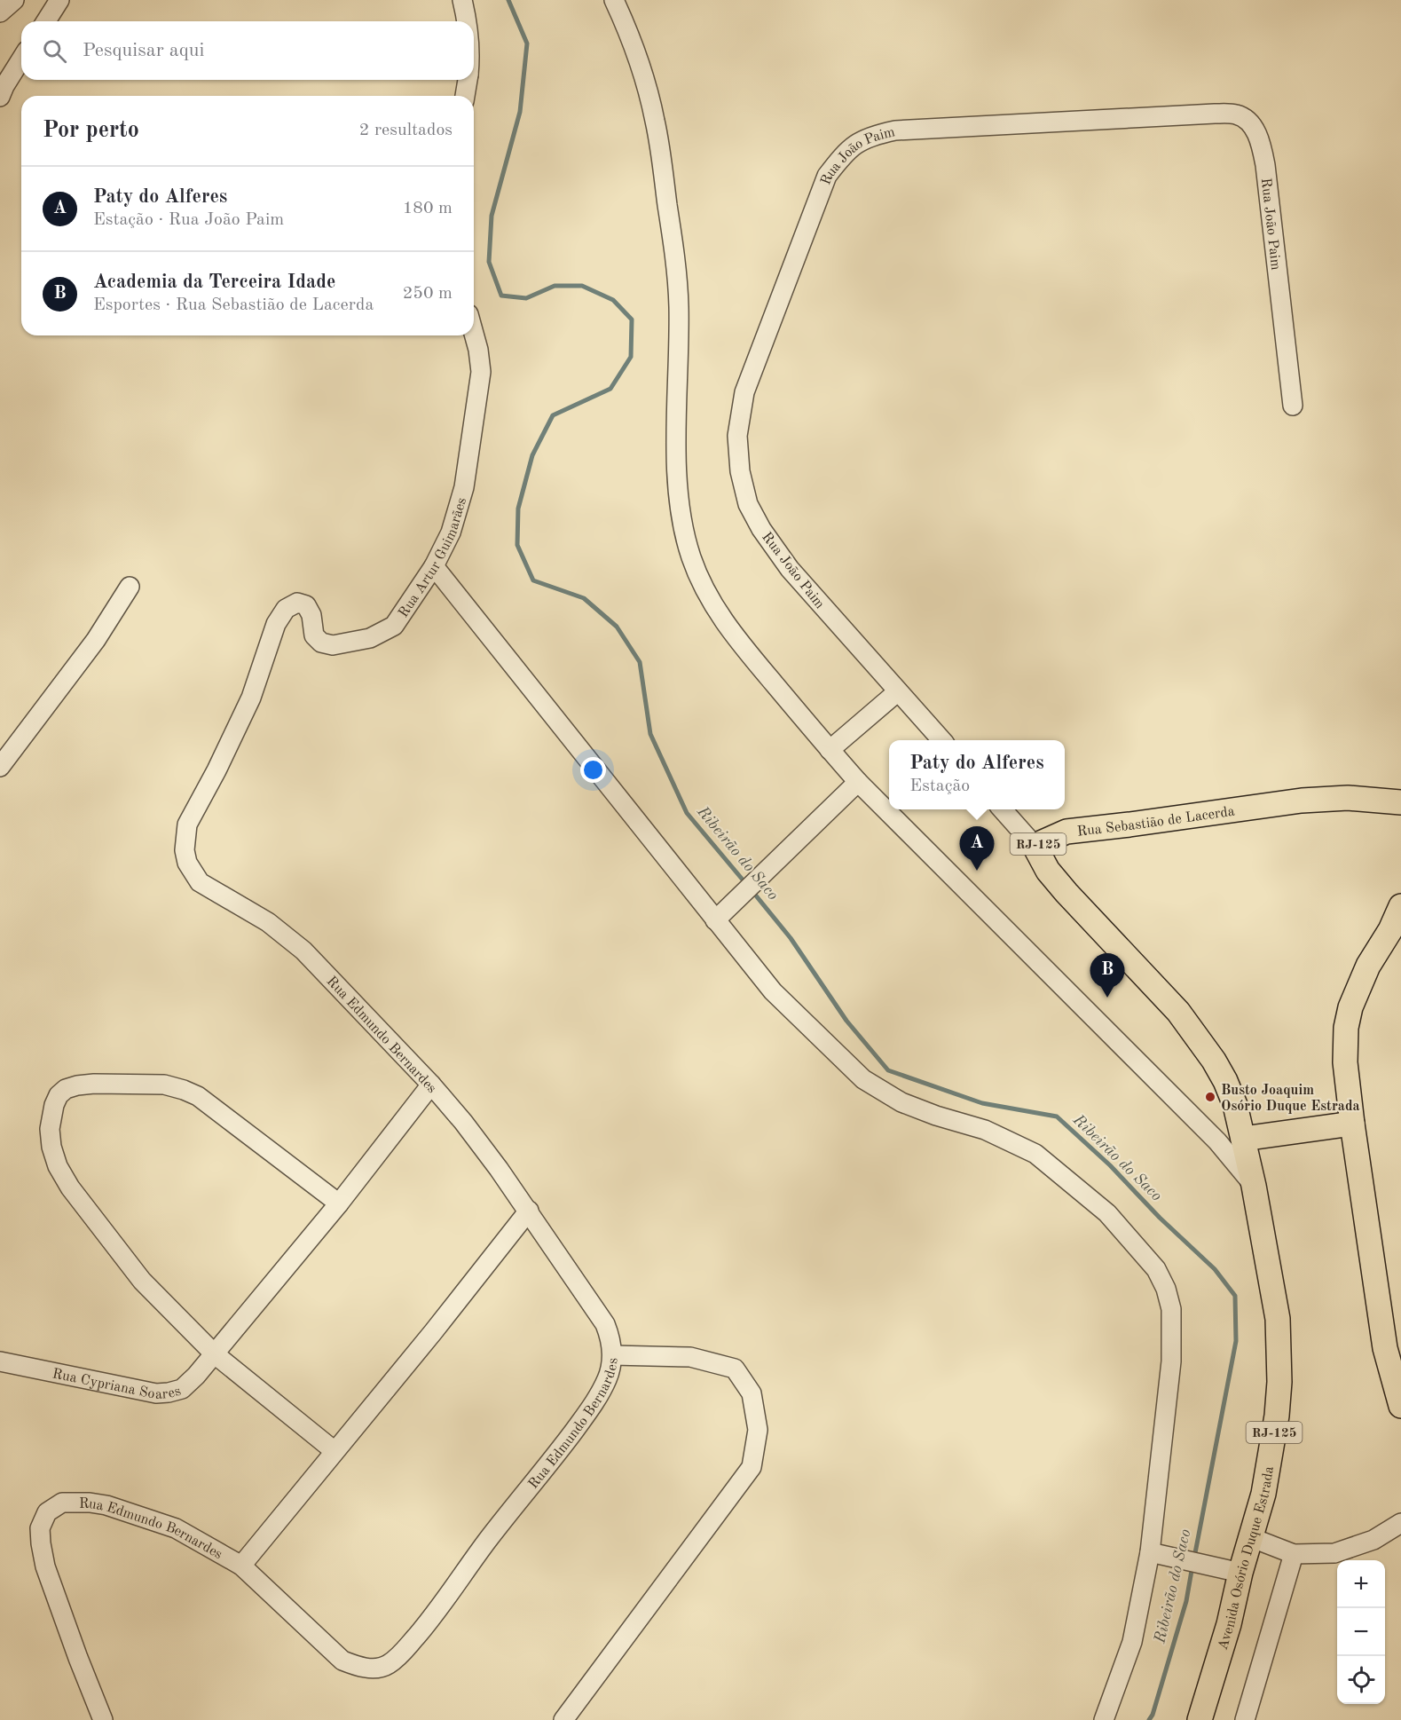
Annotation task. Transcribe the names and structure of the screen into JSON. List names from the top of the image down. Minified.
{"streets":{"main road":["Rua Sebastião de Lacerda","RJ-125","Avenida Osório Duque Estrada"],"street":["Rua João Paim","Rua Artur Guimarães","Rua Edmundo Bernardes","Rua Cypriana Soares"]},"crossings":[["Rua Artur Guimarães","Rua Edmundo Bernardes"],["Rua Sebastião de Lacerda","RJ-125"],["RJ-125","Avenida Osório Duque Estrada"],["Rua Edmundo Bernardes","Rua Cypriana Soares"]],"water":["Ribeirão do Saco"],"places":["Busto Joaquim Osório Duque Estrada"],"page":{"search":"Pesquisar aqui","heading":["Por perto","2 resultados"],"list":[{"mark":"A","name":"Paty do Alferes","note":"Estação · Rua João Paim","value":"180 m"},{"mark":"B","name":"Academia da Terceira Idade","note":"Esportes · Rua Sebastião de Lacerda","value":"250 m"}],"popup":["Paty do Alferes","Estação"],"pins":["A","B"],"map_buttons":["+","−"]}}
